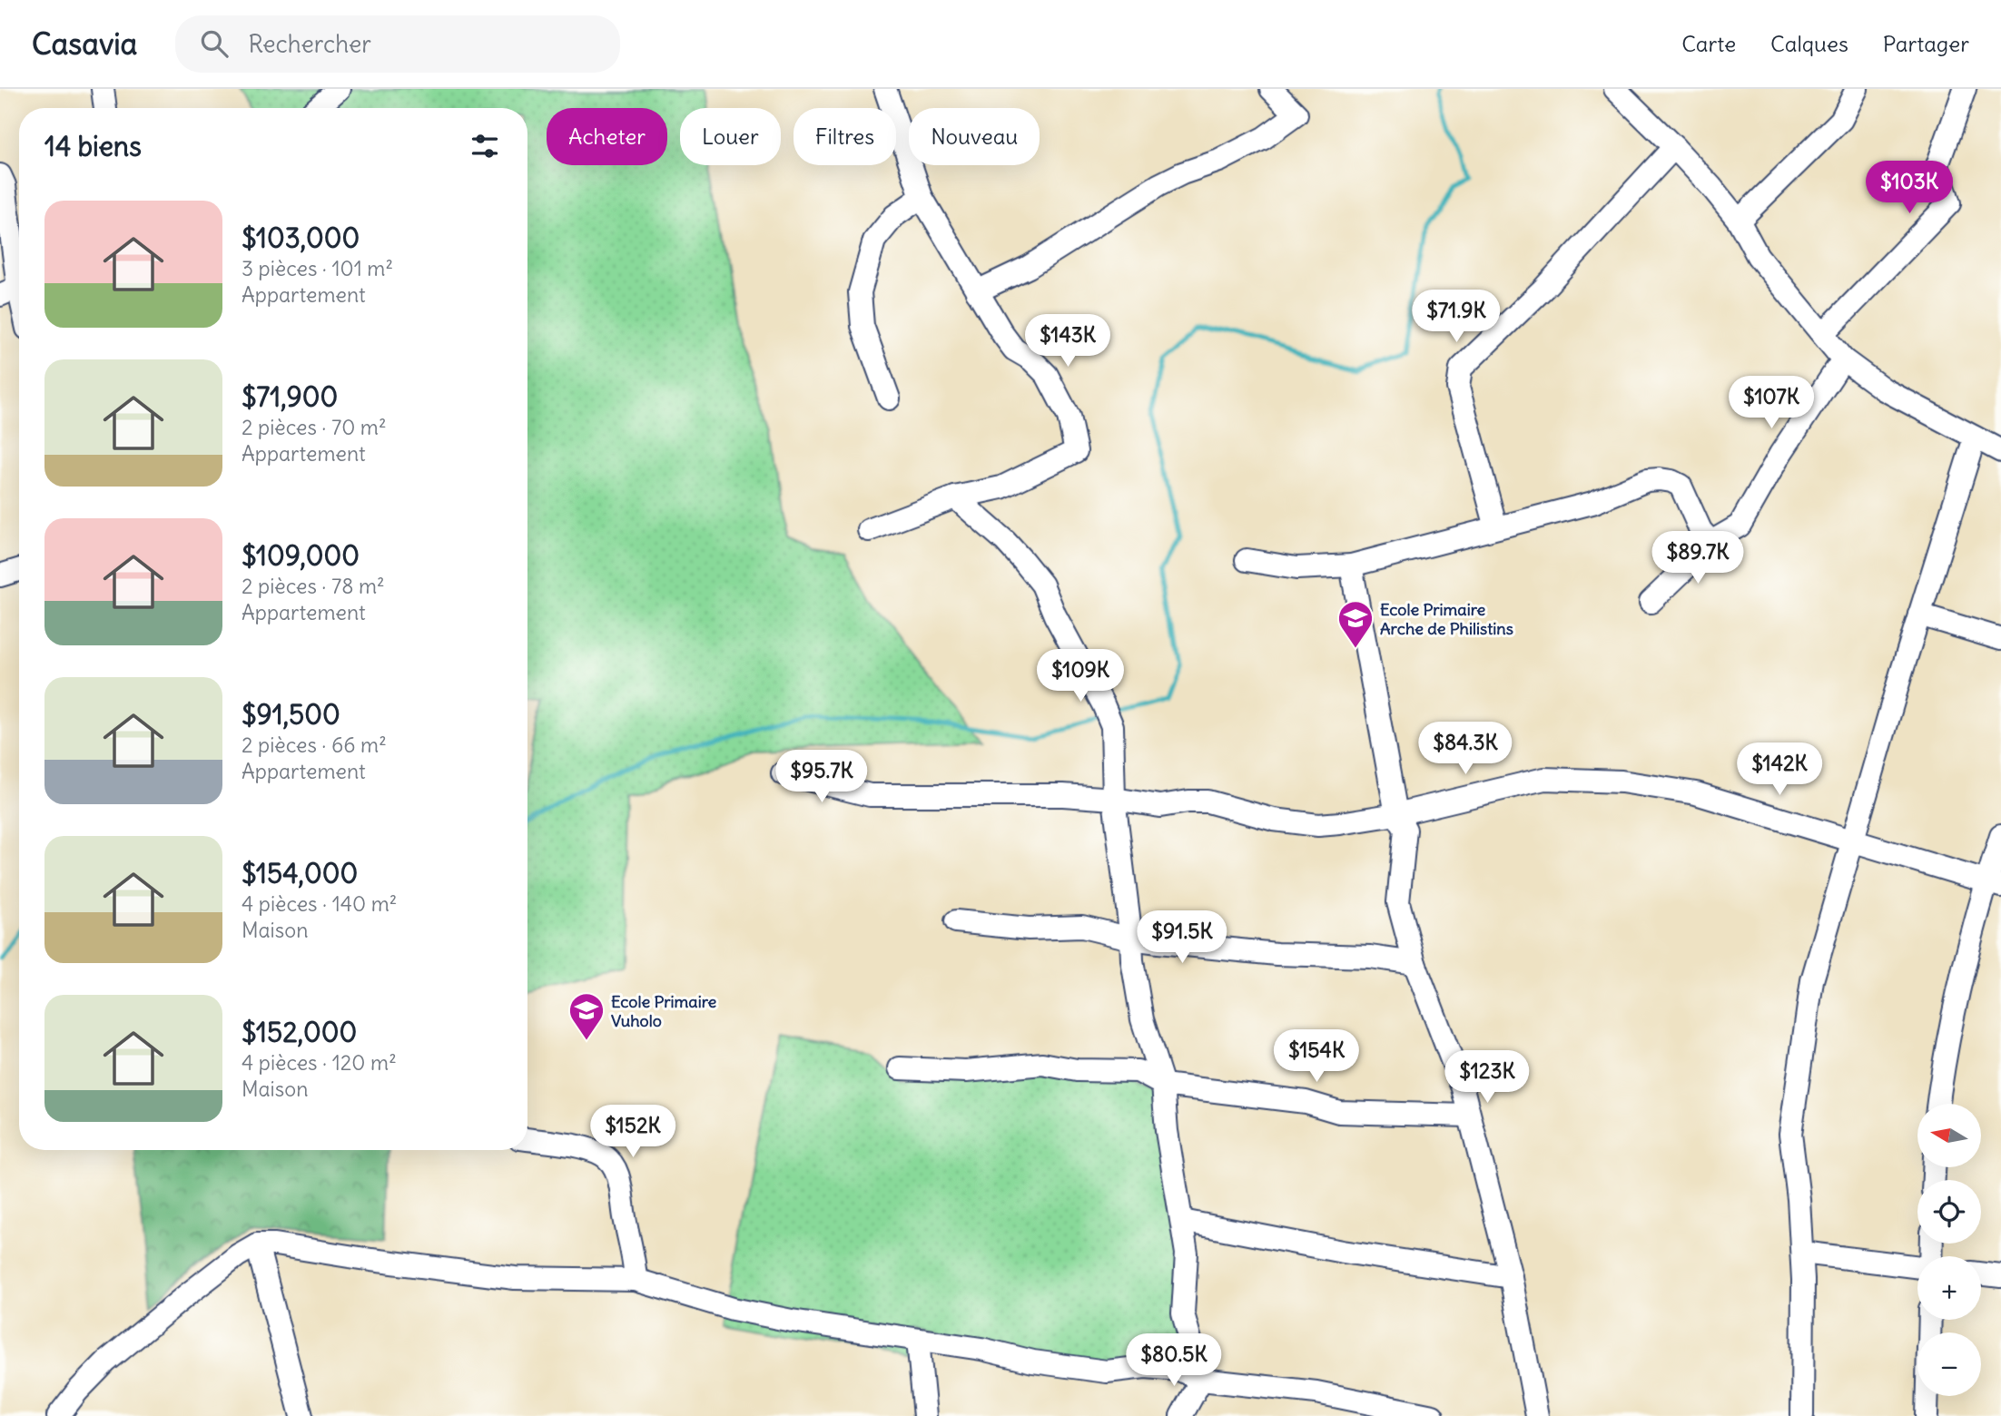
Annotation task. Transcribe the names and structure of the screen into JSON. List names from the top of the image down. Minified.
{"places":{"school or university":["Ecole Primaire Arche de Philistins","Ecole Primaire Vuholo"]},"north":"left","page":{"header":"Casavia","search":"Rechercher","nav":["Carte","Calques","Partager"],"chip":["Acheter","Louer","Filtres","Nouveau"],"heading":"14 biens","price":["$103K","$71.9K","$143K","$107K","$89.7K","$109K","$84.3K","$142K","$95.7K","$91.5K","$154K","$123K","$152K","$80.5K"],"list":[{"name":"$103,000","note":"3 pièces · 101 m² · Appartement"},{"name":"$71,900","note":"2 pièces · 70 m² · Appartement"},{"name":"$109,000","note":"2 pièces · 78 m² · Appartement"},{"name":"$91,500","note":"2 pièces · 66 m² · Appartement"},{"name":"$154,000","note":"4 pièces · 140 m² · Maison"},{"name":"$152,000","note":"4 pièces · 120 m² · Maison"}],"map_buttons":["+","−"]}}
